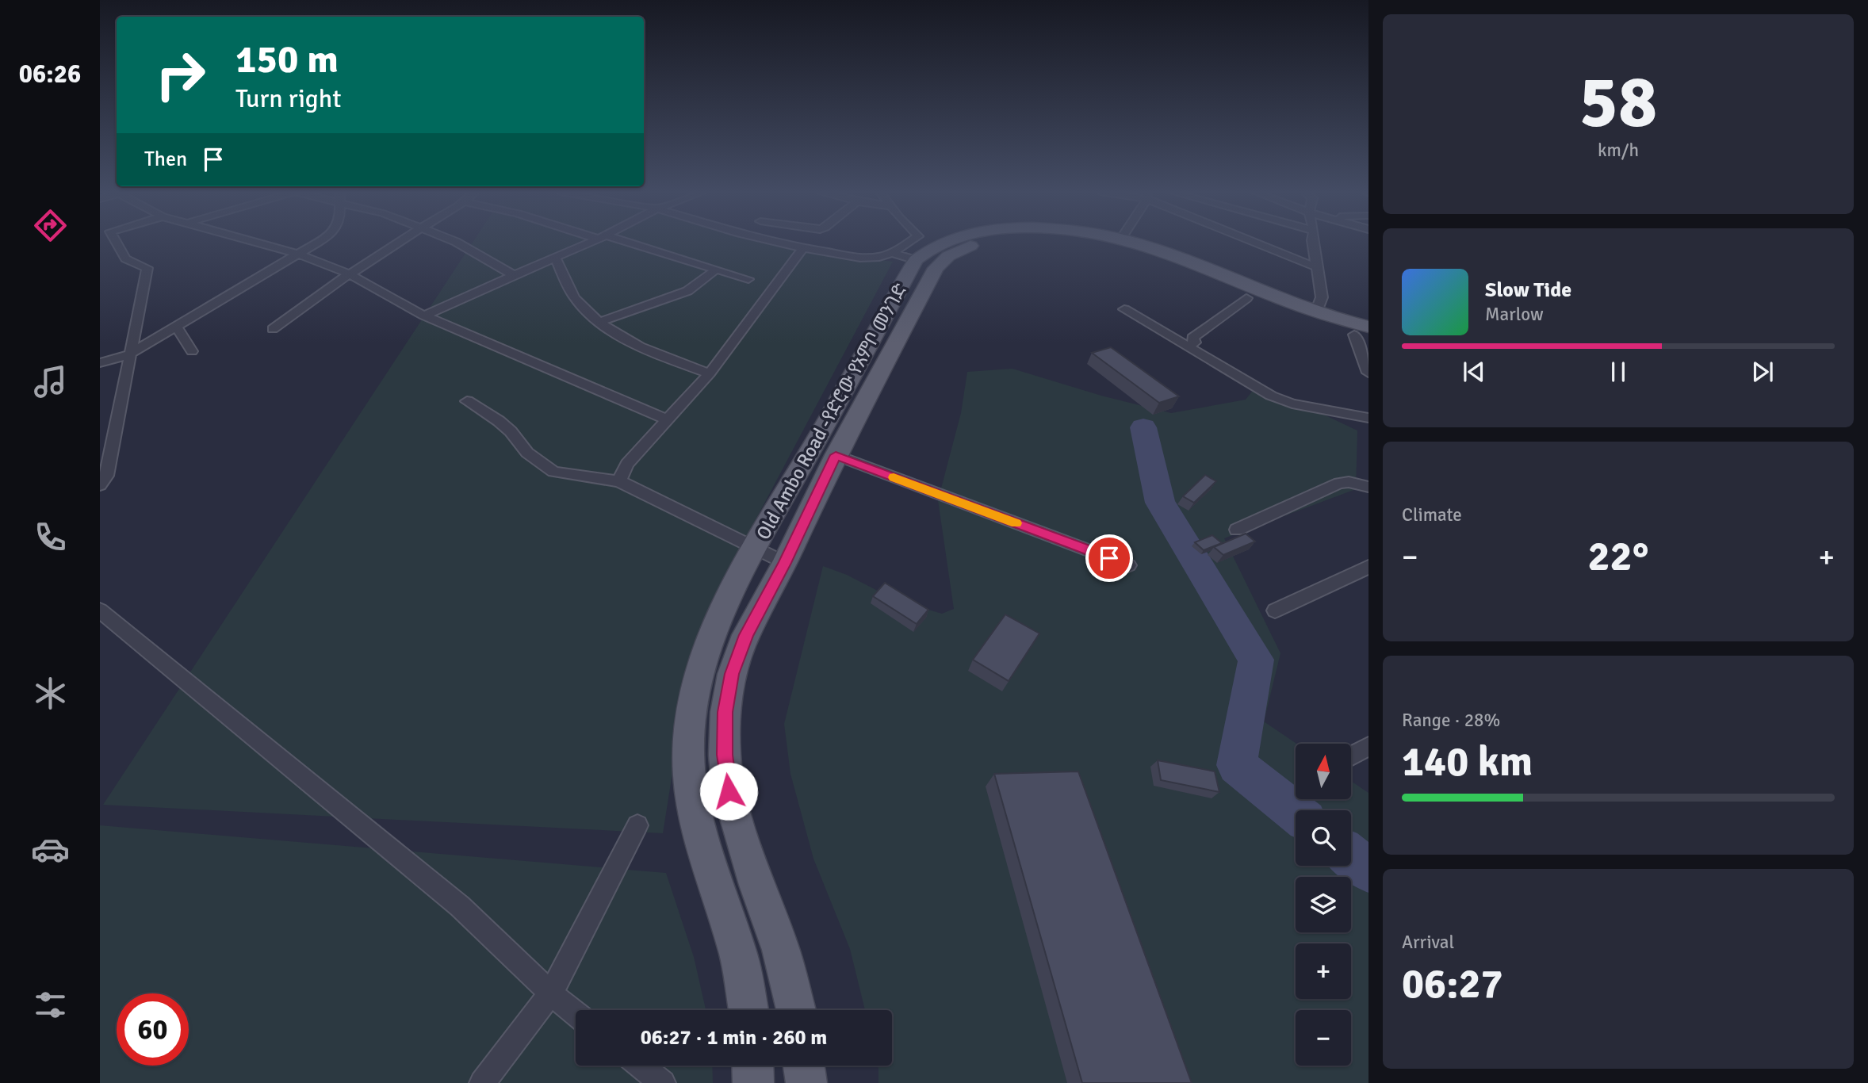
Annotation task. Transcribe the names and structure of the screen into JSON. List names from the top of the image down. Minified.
{"streets":{"main road":["Old Ambo Road -የድሮው የአምቦ መንገድ"]},"north":"top","page":{"tabs":"06:26","tile":[["58","km/h"],"Climate",["Range · 28%","140 km"],["Arrival","06:27"]],"turn":["150 m","Turn right"],"then":"Then","song":["Slow Tide","Marlow"],"heat":["−","22°","+"],"map_buttons":["+","−"],"limit":"60","trip":"06:27 · 1 min · 260 m"}}
